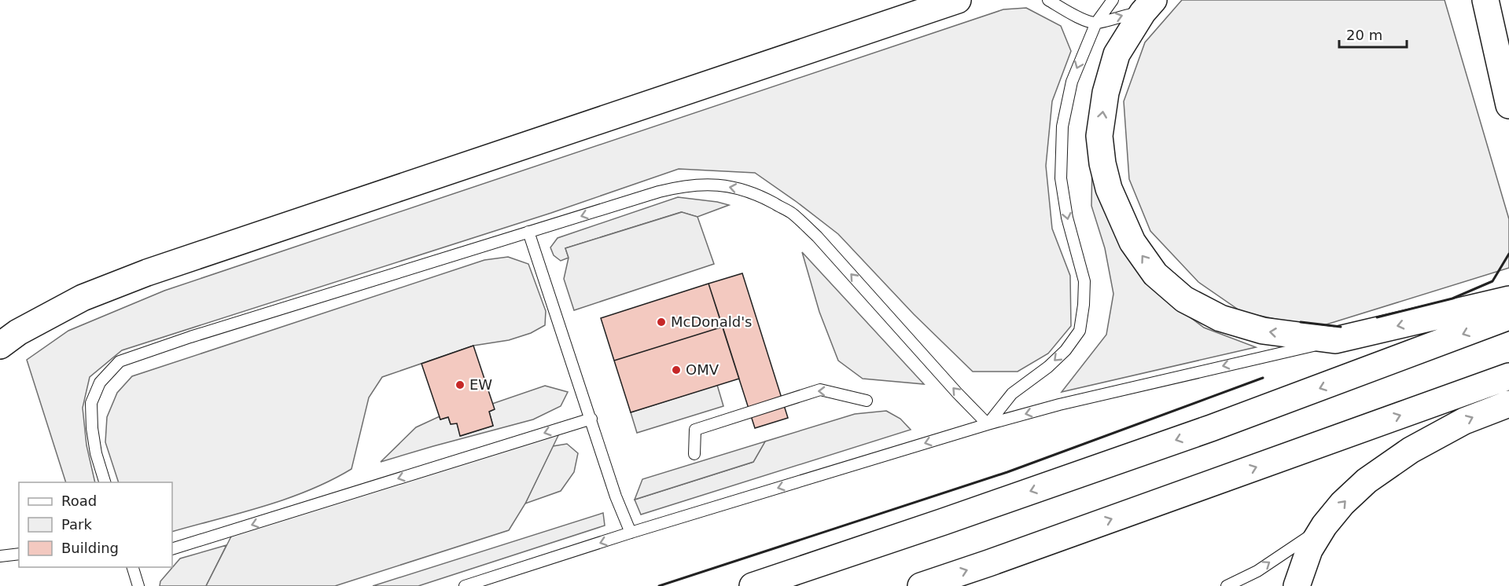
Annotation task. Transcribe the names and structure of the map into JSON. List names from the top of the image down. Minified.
{"places":["McDonald's","OMV","EW"],"legend":["Road","Park","Building"],"scale_bar":"20 m"}
